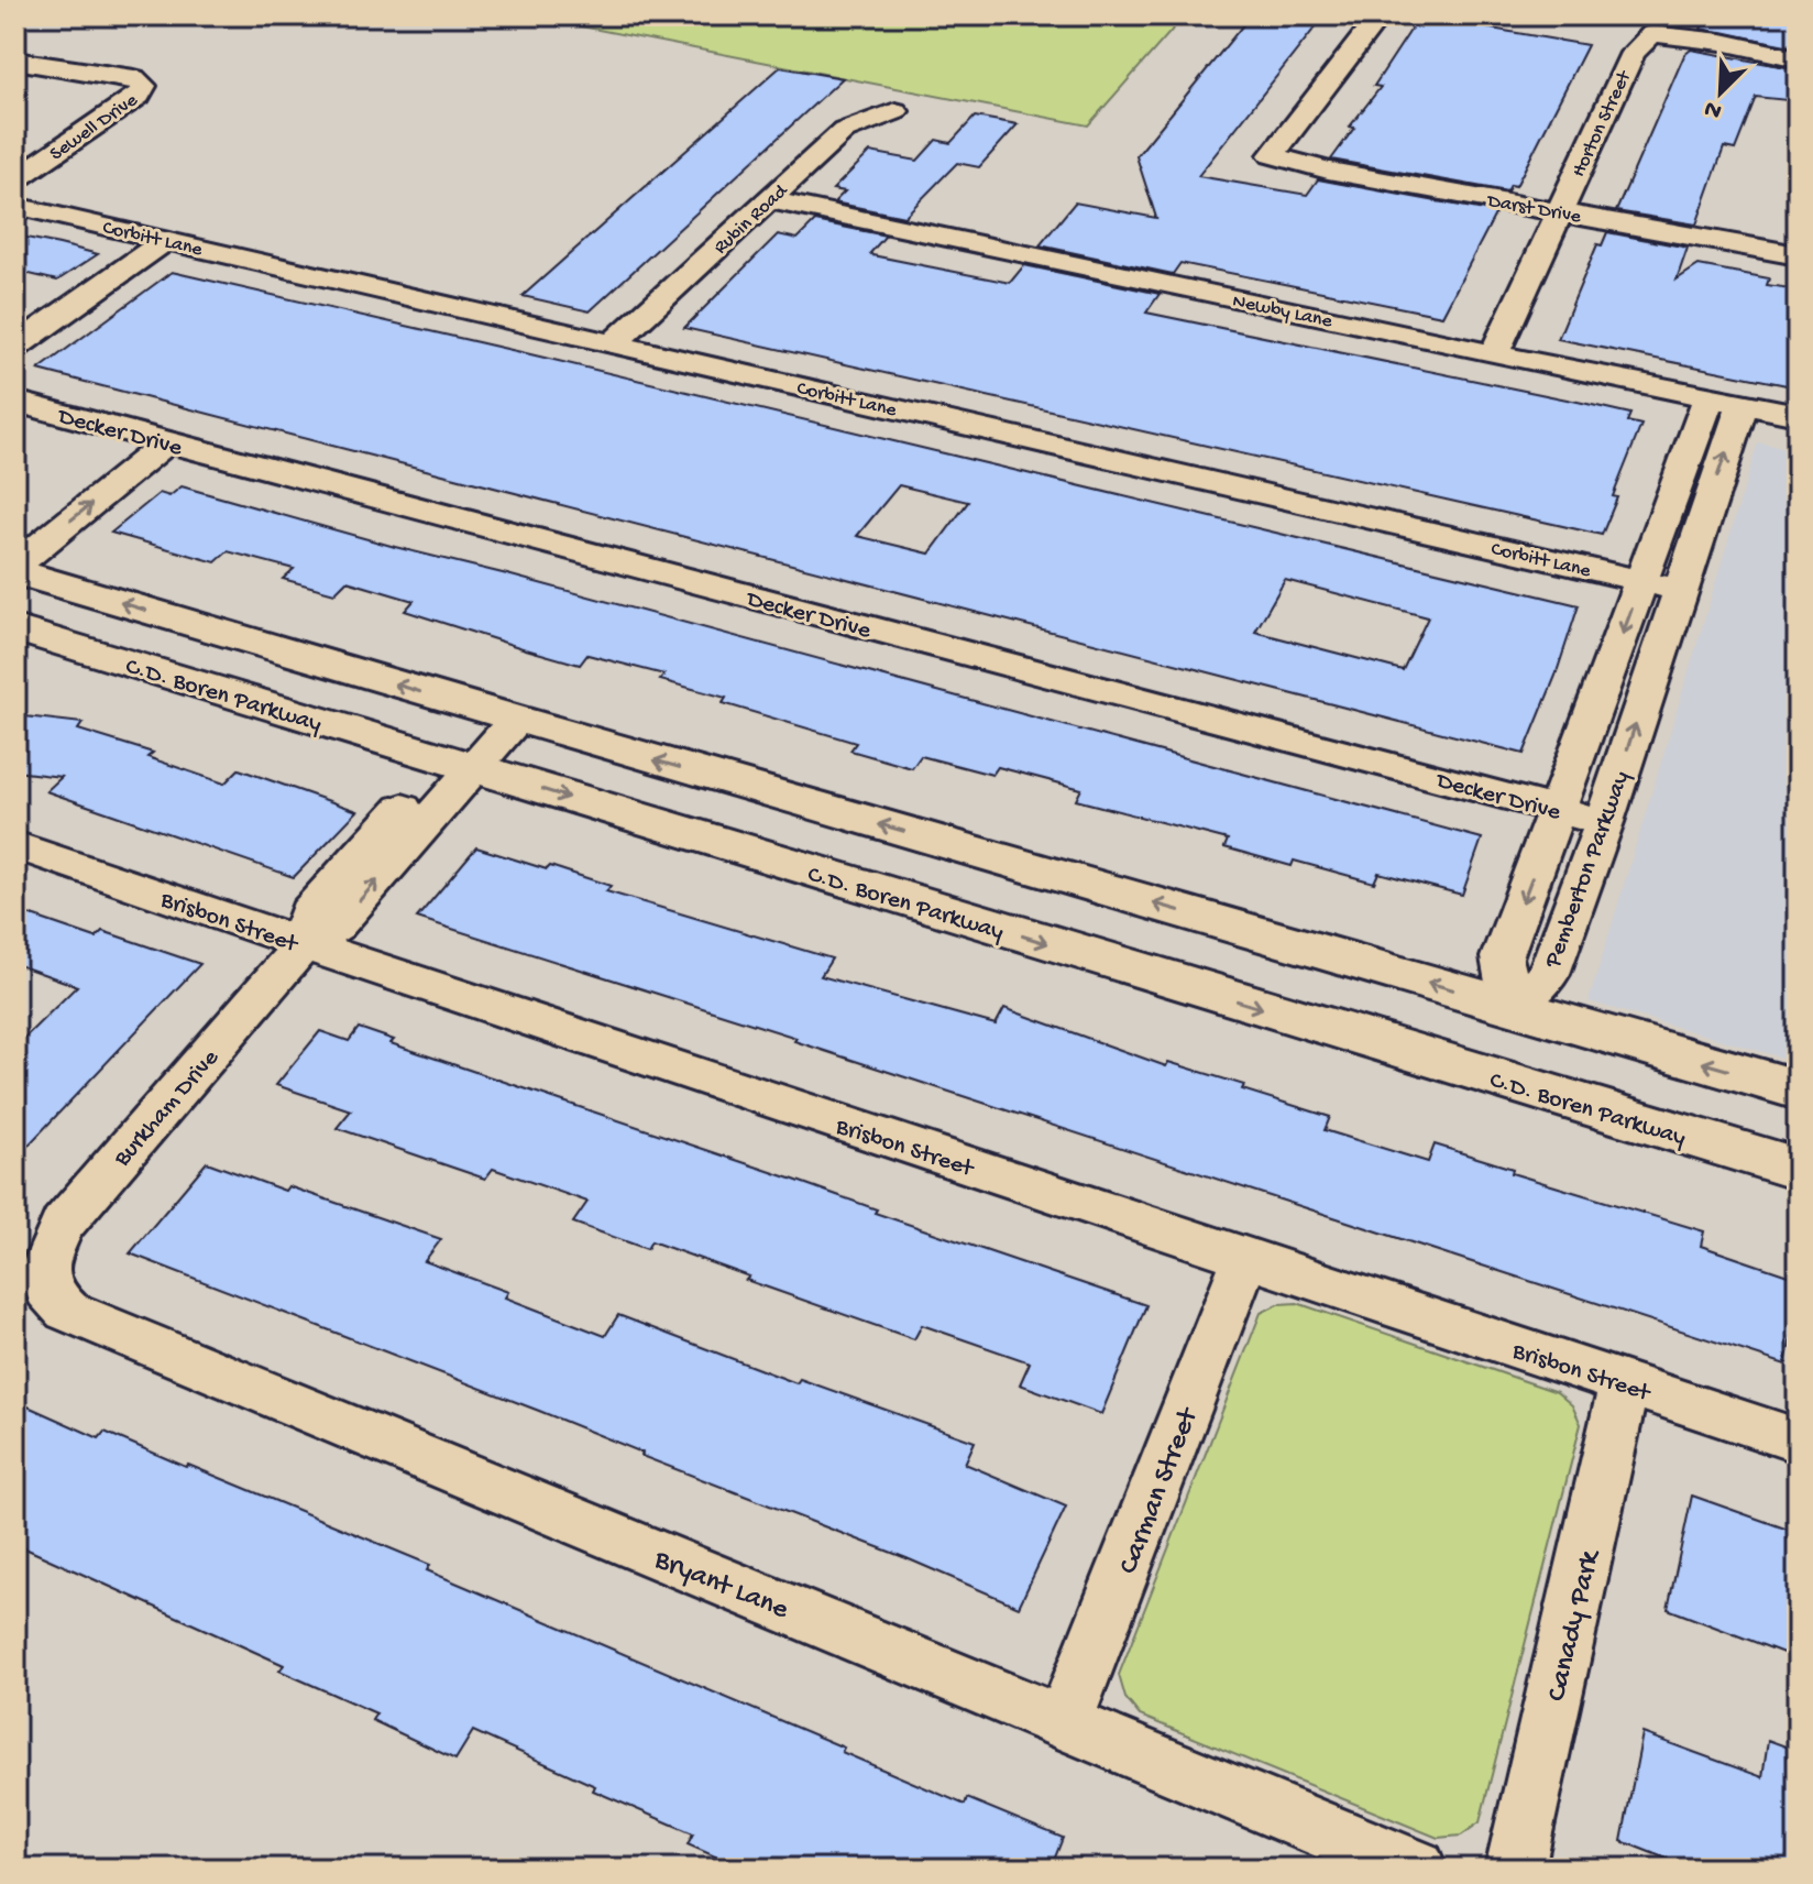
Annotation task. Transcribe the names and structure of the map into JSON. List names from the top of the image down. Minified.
{"streets":{"street":["Horton Street","Sewell Drive","Darst Drive","Rubin Road","Corbitt Lane","Newby Lane","Decker Drive","C.D. Boren Parkway","Pemberton Parkway","Brisbon Street","Burkham Drive","Carman Street","Bryant Lane","Canady Park"]},"crossings":[["Horton Street","Darst Drive"],["Horton Street","Newby Lane"],["Rubin Road","Corbitt Lane"],["Rubin Road","Newby Lane"],["Corbitt Lane","Pemberton Parkway"],["Newby Lane","Pemberton Parkway"],["Decker Drive","Pemberton Parkway"],["C.D. Boren Parkway","Burkham Drive"],["Brisbon Street","Burkham Drive"],["Brisbon Street","Carman Street"],["Brisbon Street","Canady Park"],["Burkham Drive","Bryant Lane"],["Carman Street","Bryant Lane"]],"north":"bottom left"}
